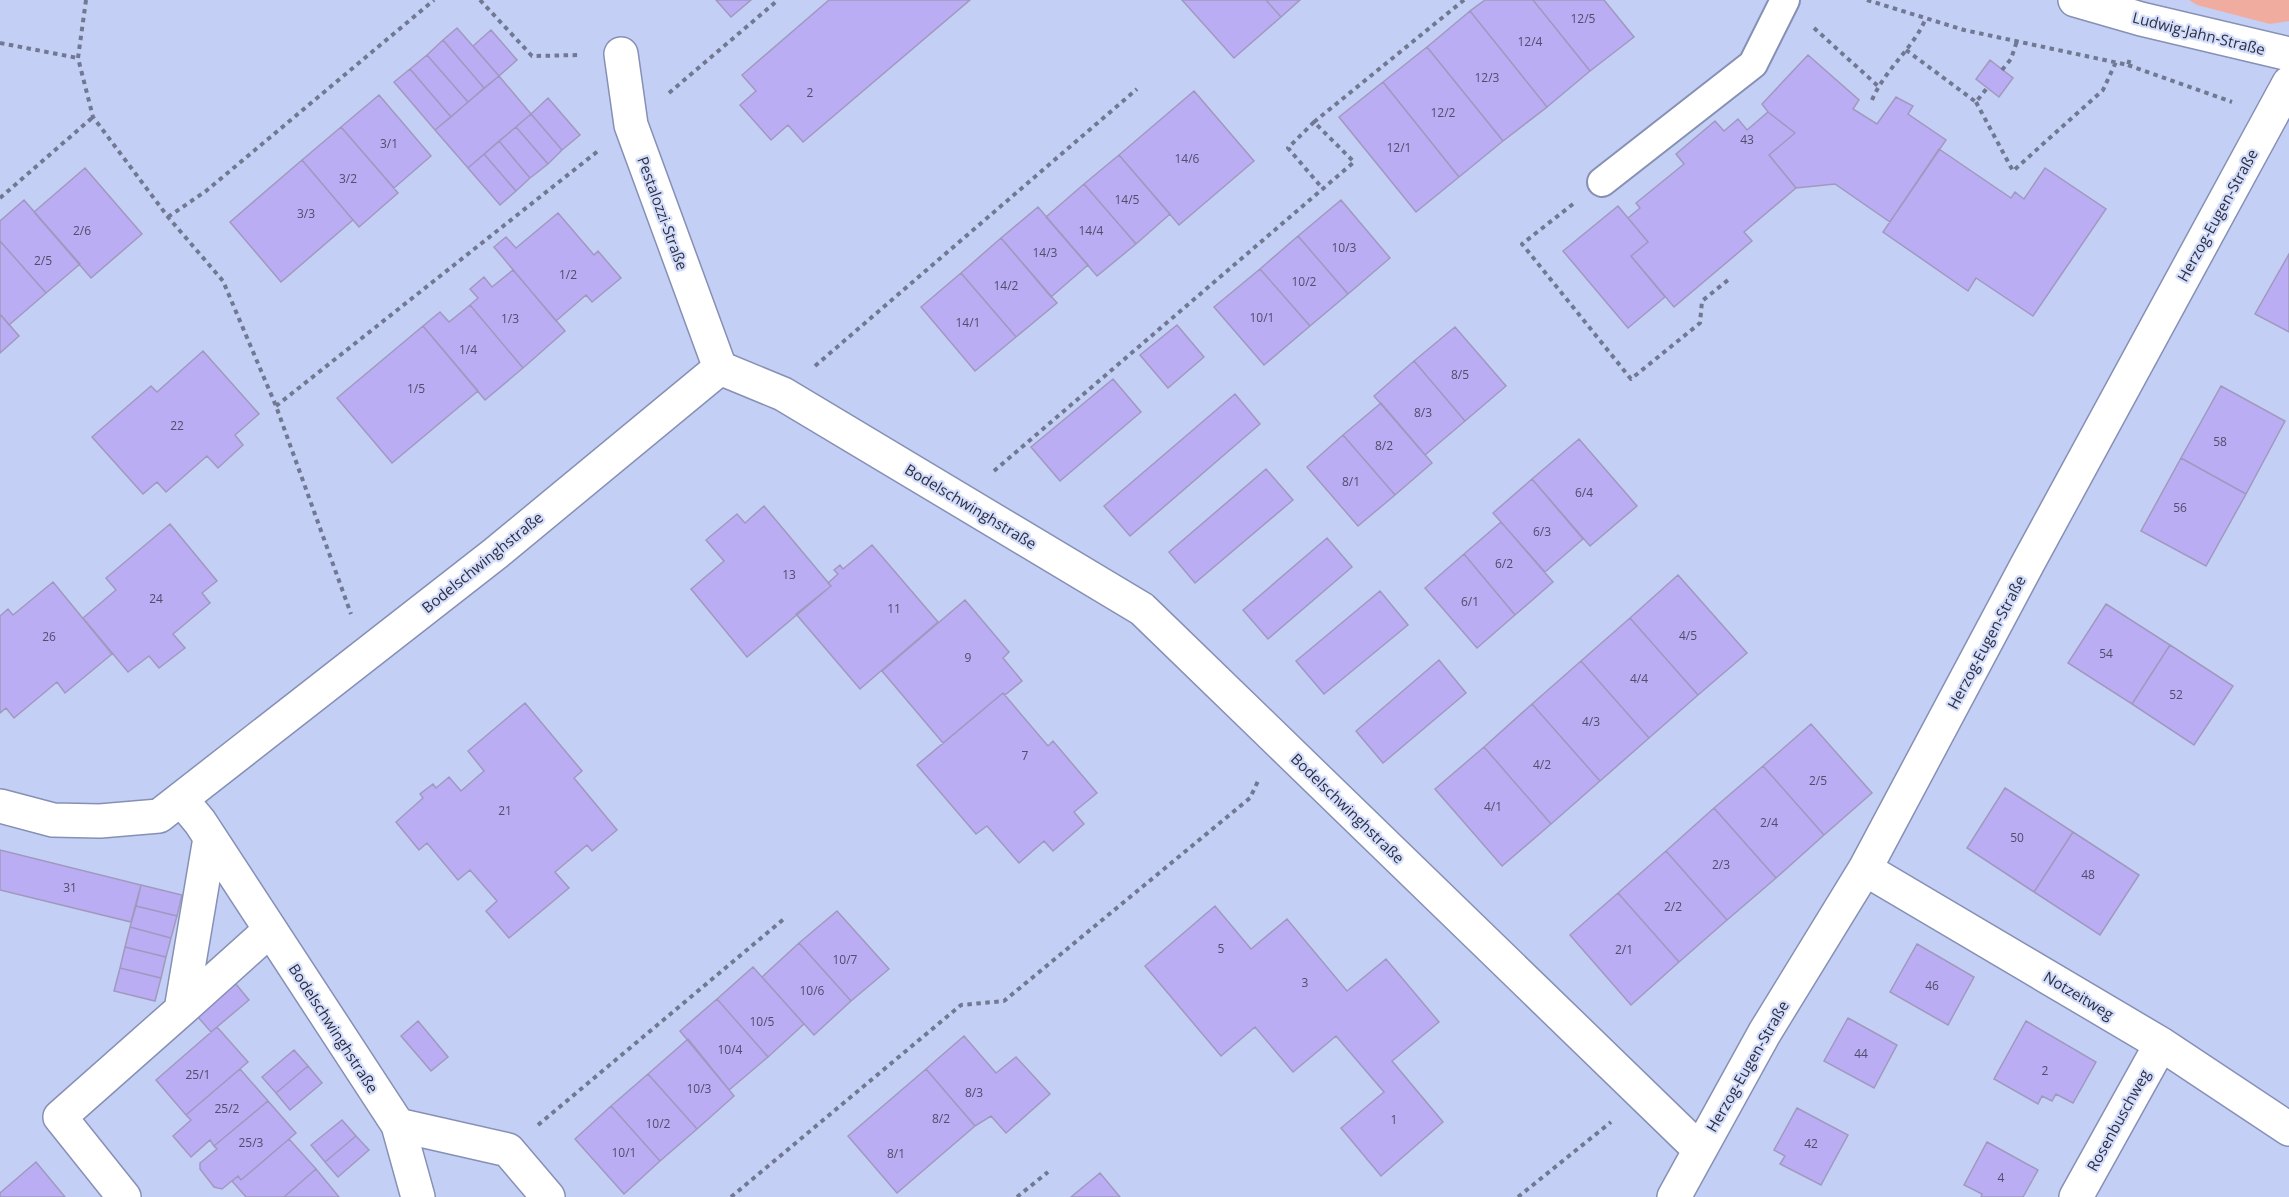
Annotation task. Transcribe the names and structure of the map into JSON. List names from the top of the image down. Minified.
{"streets":{"street":["Ludwig-Jahn-Straße","Pestalozzi-Straße","Herzog-Eugen-Straße","Bodelschwinghstraße","Notzeitweg","Rosenbuschweg"]},"crossings":[["Pestalozzi-Straße","Bodelschwinghstraße"],["Herzog-Eugen-Straße","Bodelschwinghstraße"],["Herzog-Eugen-Straße","Notzeitweg"],["Notzeitweg","Rosenbuschweg"]],"house_numbers":["12/5","12/4","12/3","2","12/2","43","3/1","12/1","14/6","3/2","14/5","3/3","2/6","14/4","10/3","14/3","2/5","1/2","10/2","14/2","10/1","1/3","14/1","1/4","8/5","1/5","8/3","22","58","8/2","8/1","6/4","56","6/3","6/2","13","24","6/1","11","4/5","26","54","9","4/4","52","4/3","7","4/2","2/5","4/1","21","2/4","50","2/3","48","31","2/2","5","2/1","10/7","3","46","10/6","10/5","10/4","44","2","25/1","10/3","8/3","25/2","8/2","1","10/2","25/3","42","10/1","8/1","4"]}
